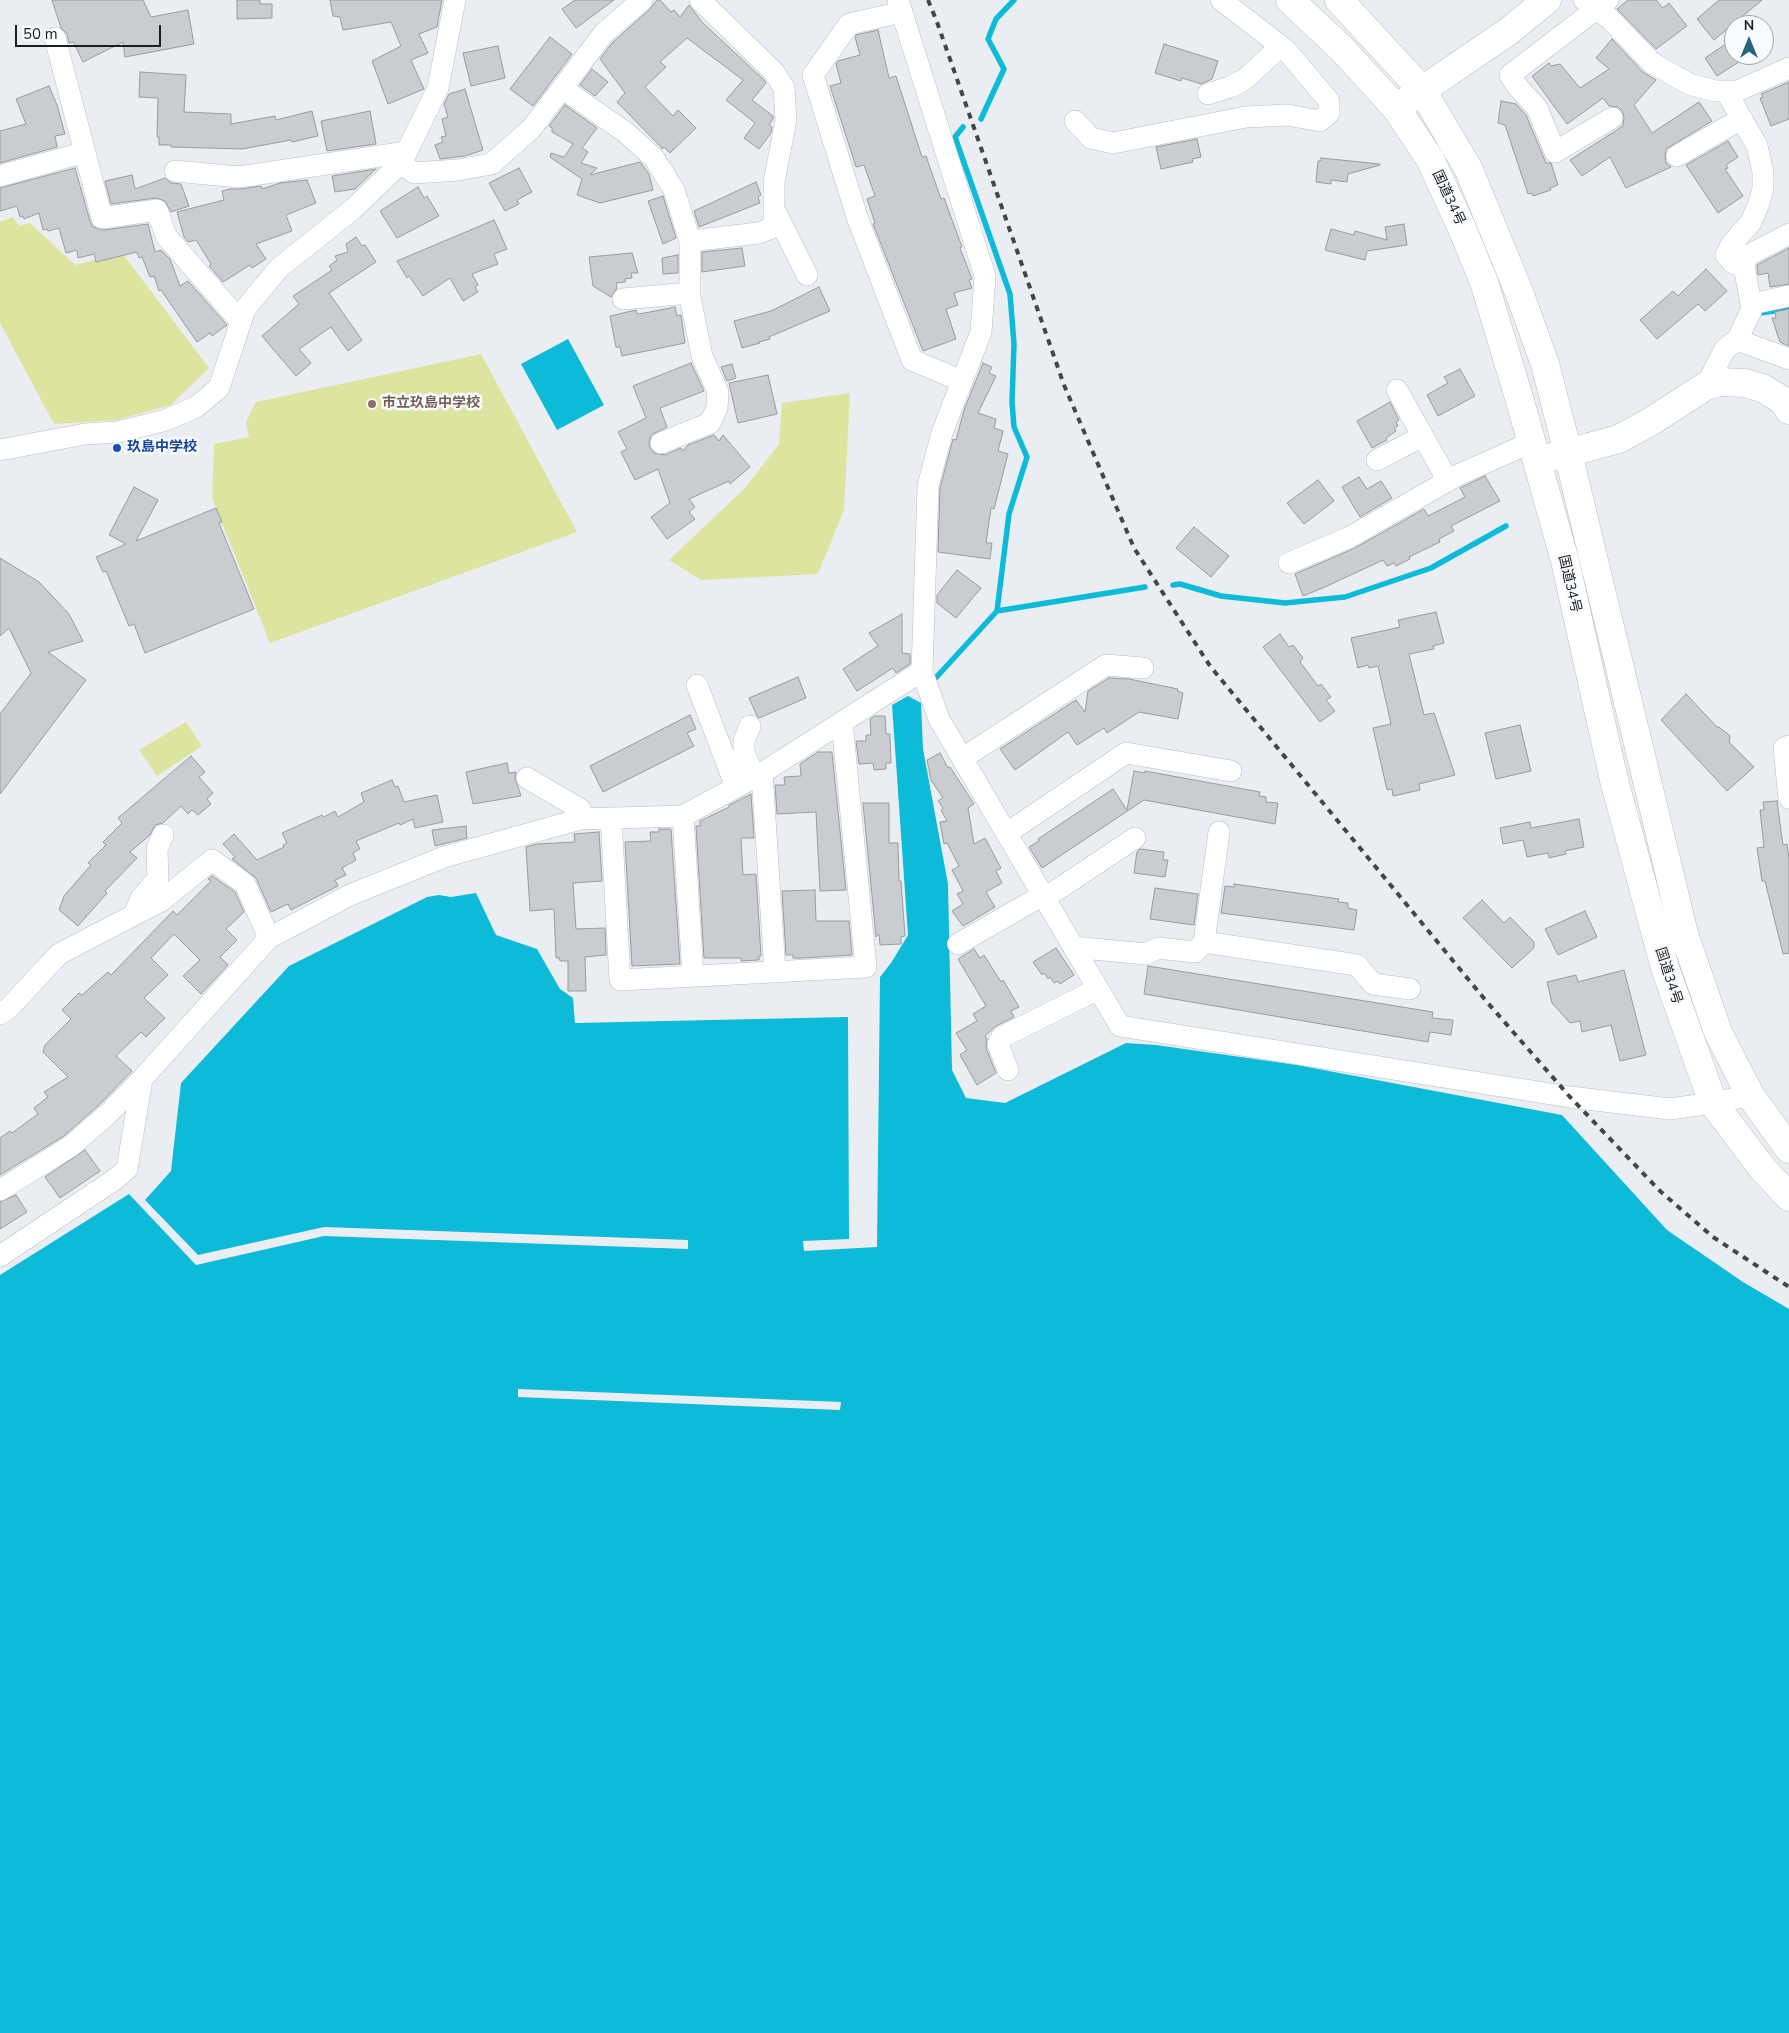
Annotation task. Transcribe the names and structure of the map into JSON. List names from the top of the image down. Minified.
{"streets":{"main road":["国道34号"]},"places":["市立玖島中学校","玖島中学校"],"scale_bar":"50 m","north":"top"}
